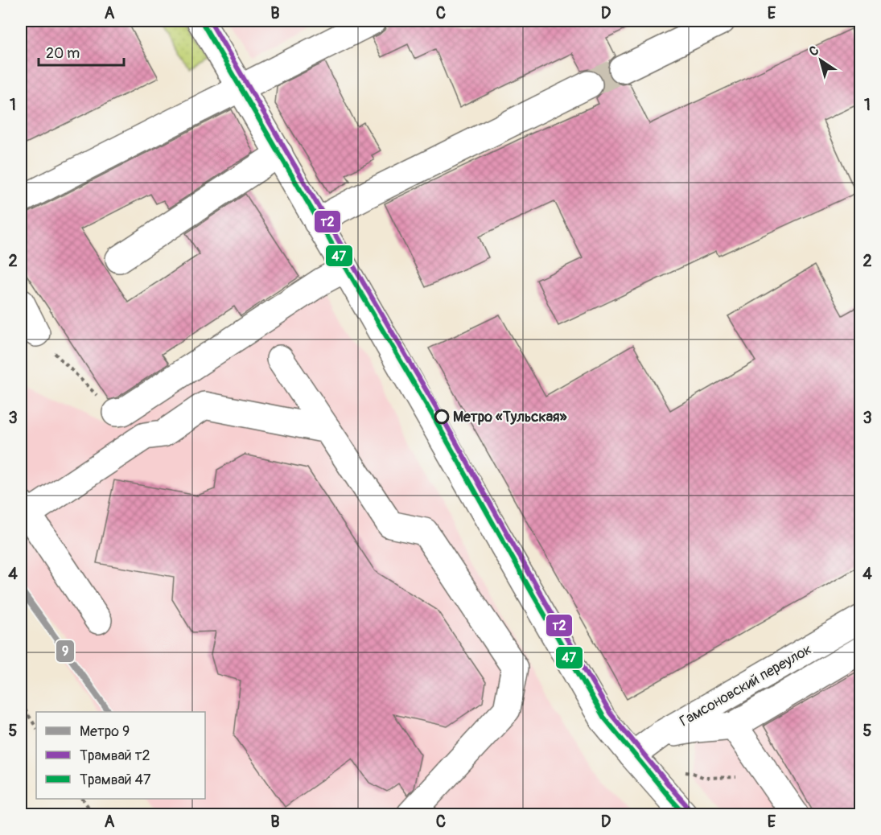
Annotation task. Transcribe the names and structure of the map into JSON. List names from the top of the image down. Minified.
{"streets":{"street":["Гамсоновский переулок"]},"places":["Метро «Тульская»"],"lines":["tram line т2","tram line 47","metro line 9"],"legend":["Метро 9","Трамвай т2","Трамвай 47"],"scale_bar":"20 m","north":"top left","grid":{"columns":["A","B","C","D","E"],"rows":["1","2","3","4","5"]}}
